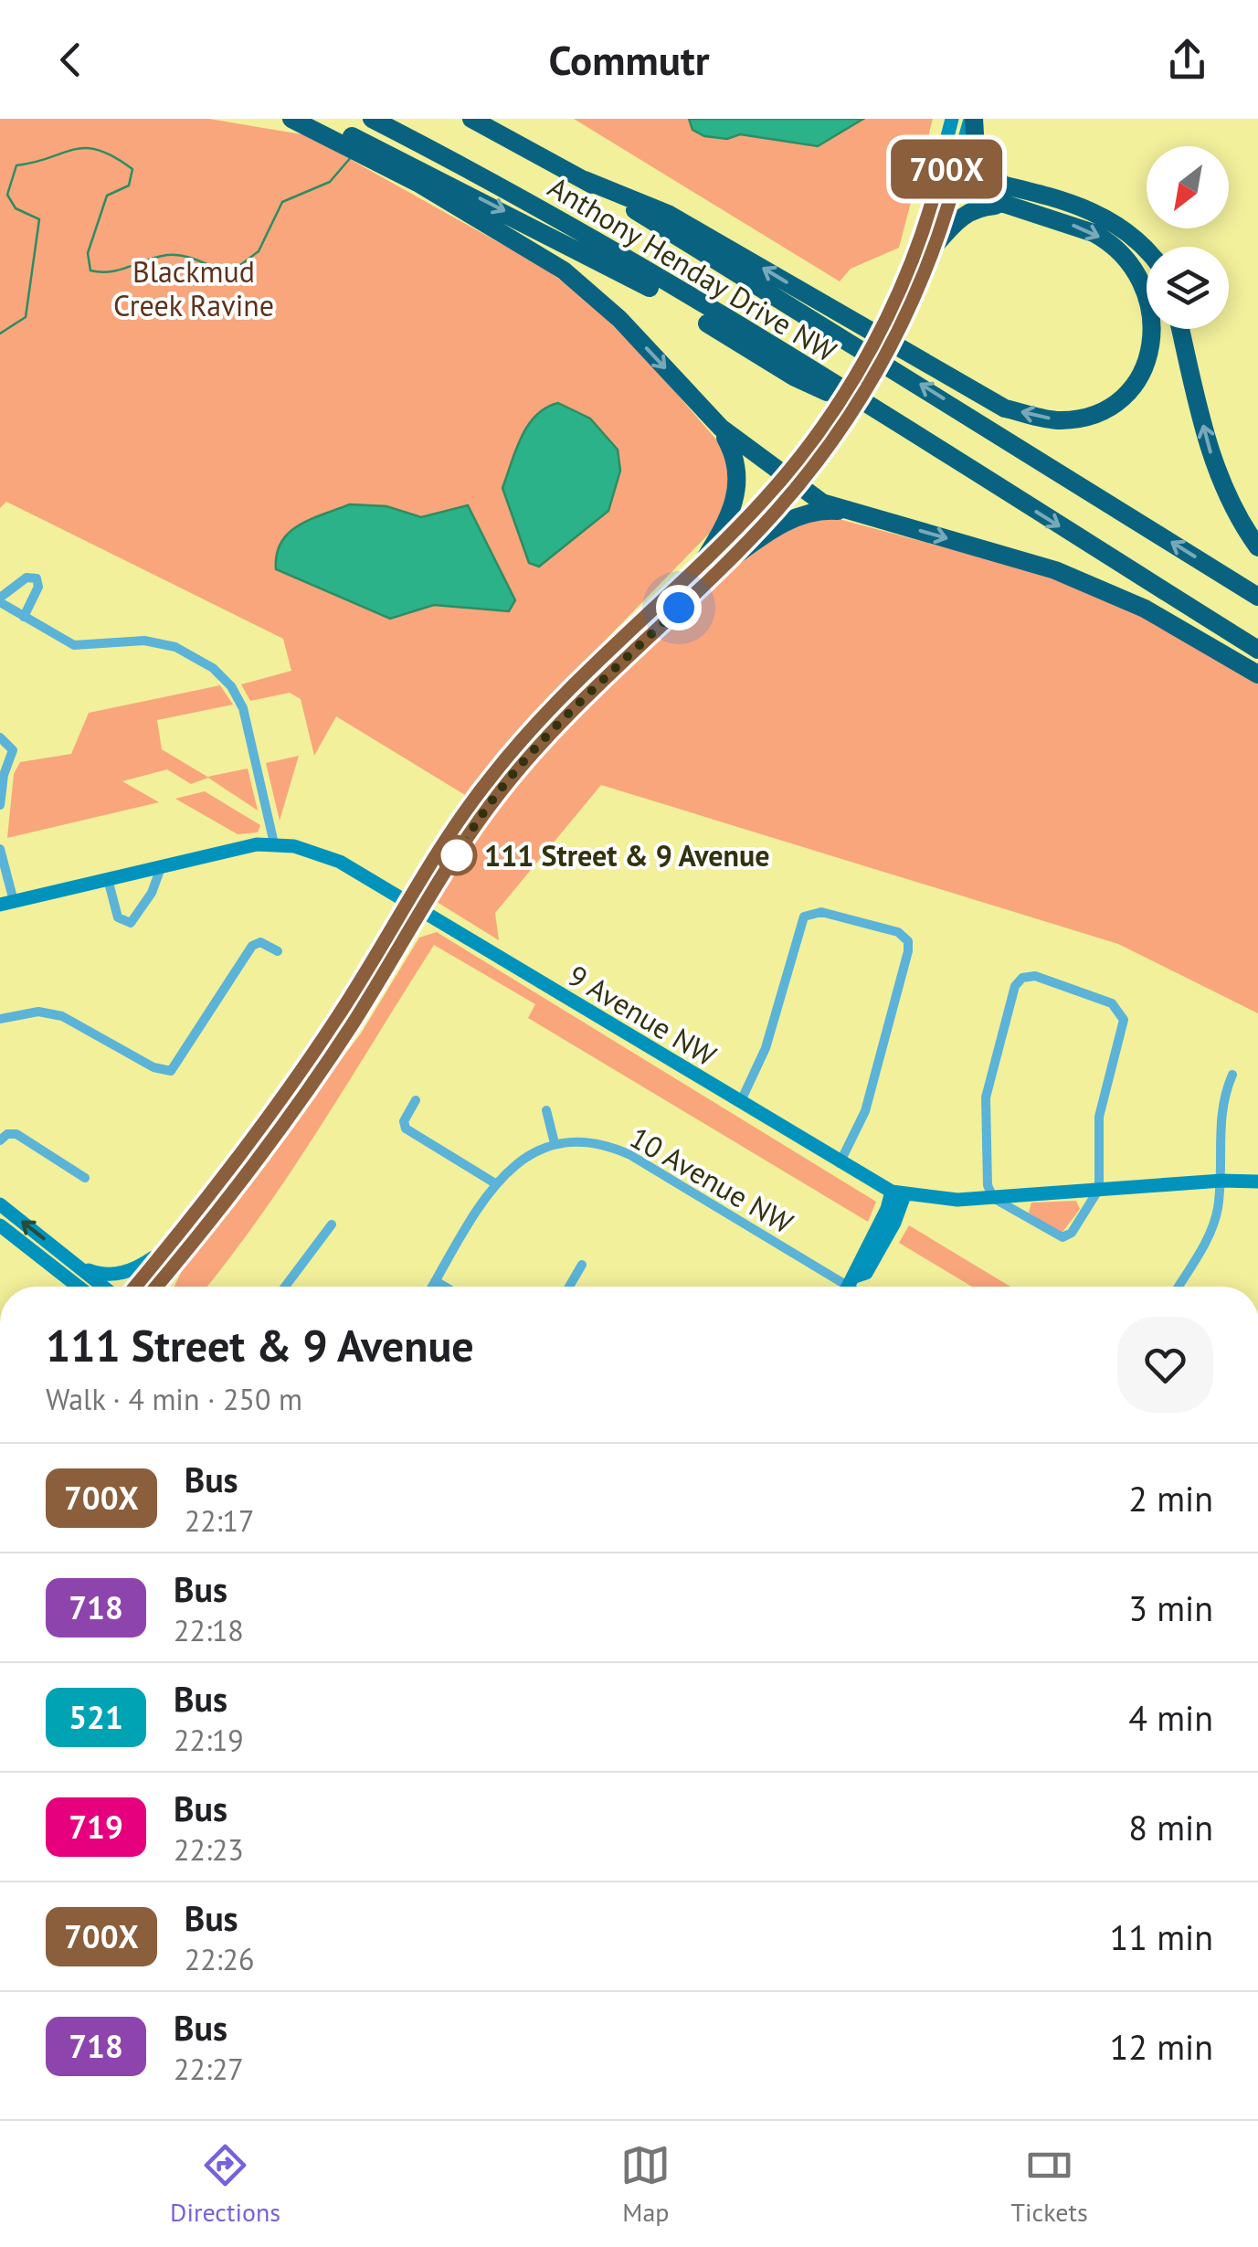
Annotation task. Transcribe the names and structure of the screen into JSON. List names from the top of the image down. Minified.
{"streets":{"highway":["Anthony Henday Drive NW"],"main road":["9 Avenue NW"],"street":["10 Avenue NW"]},"parks":["Blackmud Creek Ravine"],"places":["111 Street & 9 Avenue"],"lines":["bus line 700X"],"north":"bottom left","page":{"header":"Commutr","on_map":"700X","heading":["111 Street & 9 Avenue","Walk · 4 min · 250 m"],"list":[{"mark":"700X","name":"Bus","note":"22:17","value":"2 min"},{"mark":"718","name":"Bus","note":"22:18","value":"3 min"},{"mark":"521","name":"Bus","note":"22:19","value":"4 min"},{"mark":"719","name":"Bus","note":"22:23","value":"8 min"},{"mark":"700X","name":"Bus","note":"22:26","value":"11 min"},{"mark":"718","name":"Bus","note":"22:27","value":"12 min"}],"tabs":["Directions","Map","Tickets"]}}
